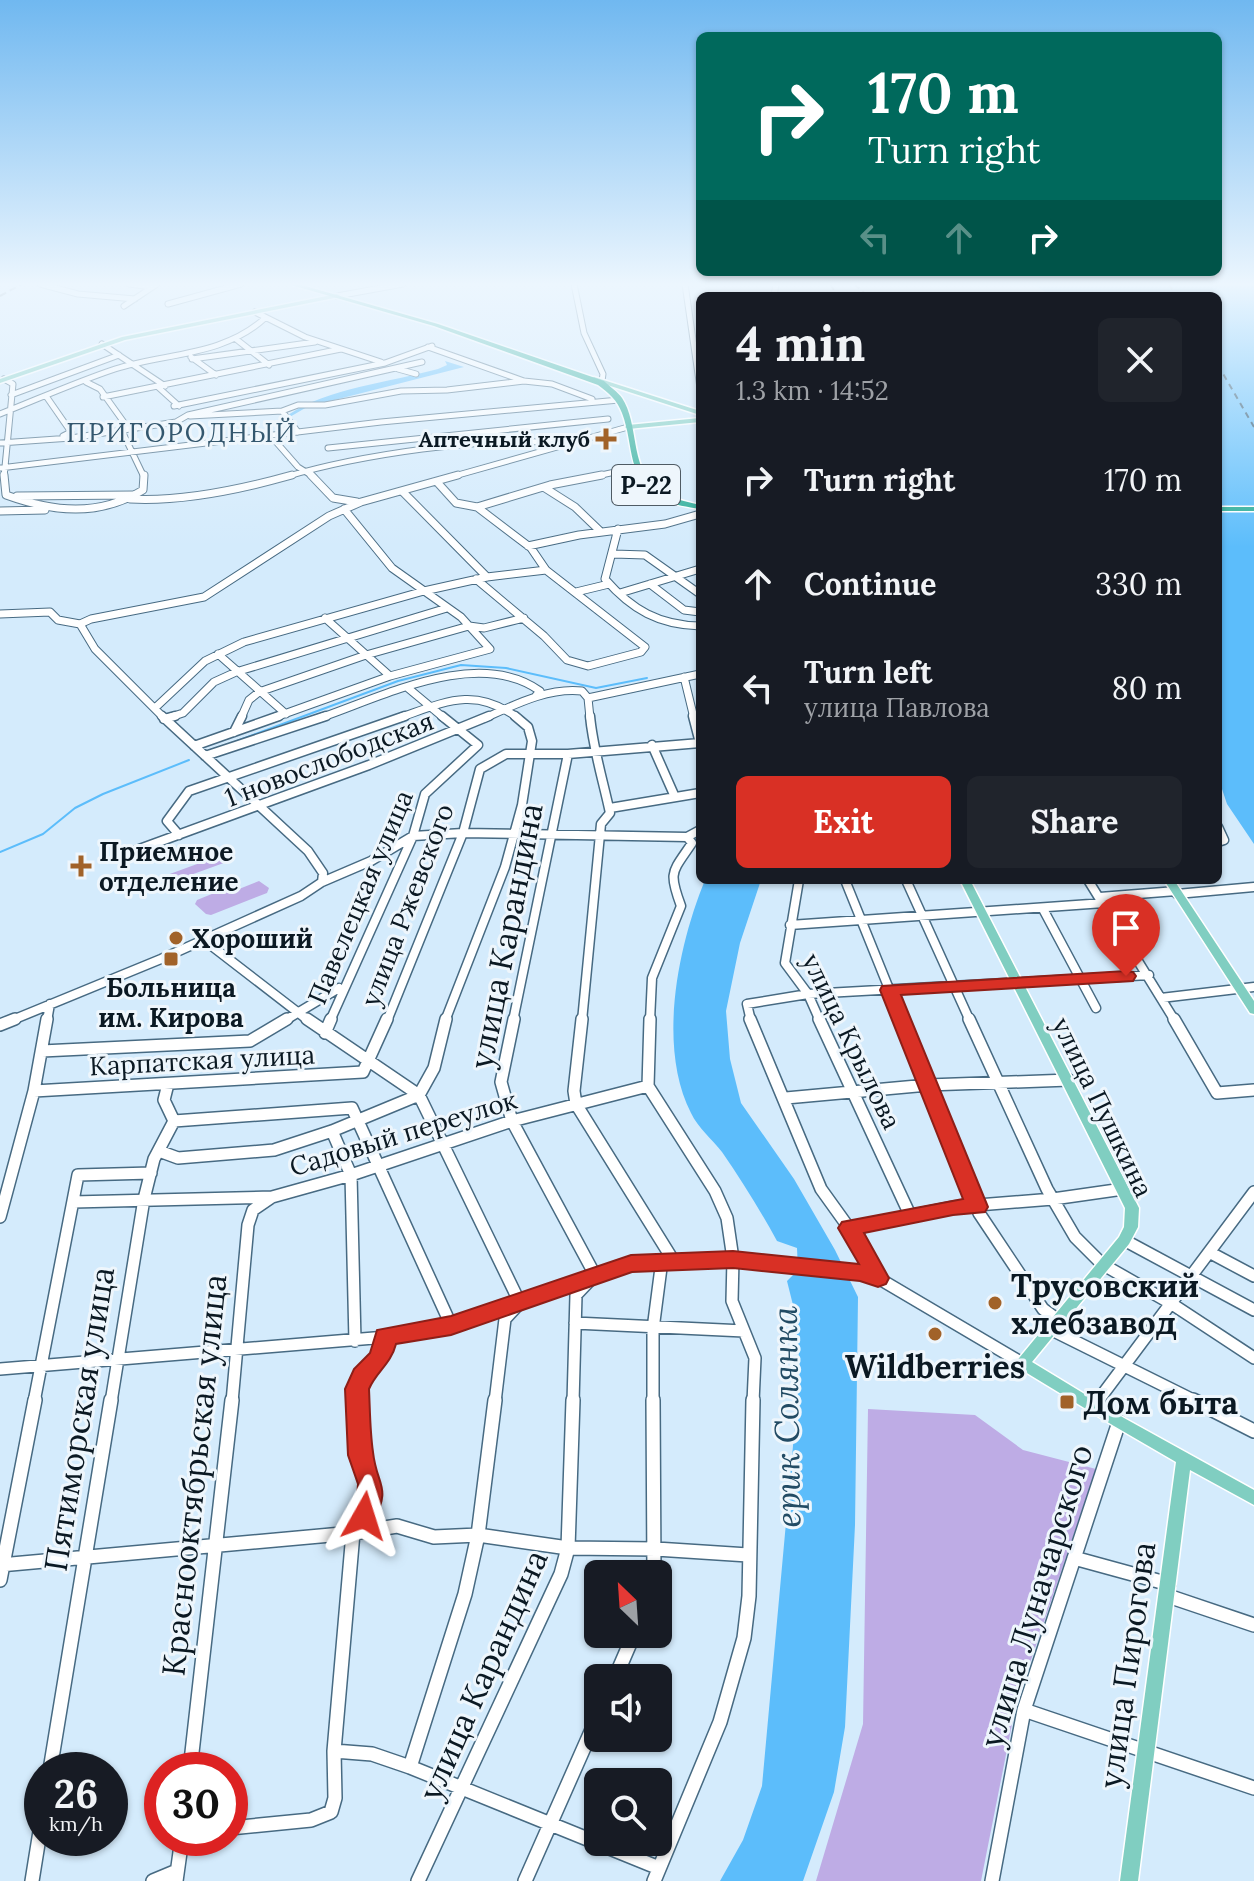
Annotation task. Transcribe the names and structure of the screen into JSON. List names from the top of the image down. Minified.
{"streets":{"highway":["Р-22"],"main road":["улица Пушкина","улица Пирогова"],"street":["1 новослободская","Павелецкая улица","улица Ржевского","улица Карандина","улица Крылова","Карпатская улица","Садовый переулок","Пятиморская улица","Краснооктябрьская улица","улица Луначарского"]},"crossings":[["1 новослободская","Павелецкая улица"],["улица Ржевского","Карпатская улица"],["улица Карандина","Садовый переулок"],["Садовый переулок","Пятиморская улица"],["Садовый переулок","Краснооктябрьская улица"]],"districts":["ПРИГОРОДНЫЙ"],"water":["ерик Солянка"],"places":{"health":["Аптечный клуб","Приемное отделение"],"other":["Хороший","Трусовский хлебзавод","Wildberries"],"transit":["Больница им. Кирова","Дом быта"]},"north":"top left","page":{"turn":["170 m","Turn right"],"heading":["4 min","1.3 km · 14:52"],"list":[{"name":"Turn right","value":"170 m"},{"name":"Continue","value":"330 m"},{"name":"Turn left","note":"улица Павлова","value":"80 m"}],"buttons":["Exit","Share"],"speed":"26 km/h","limit":"30"}}
